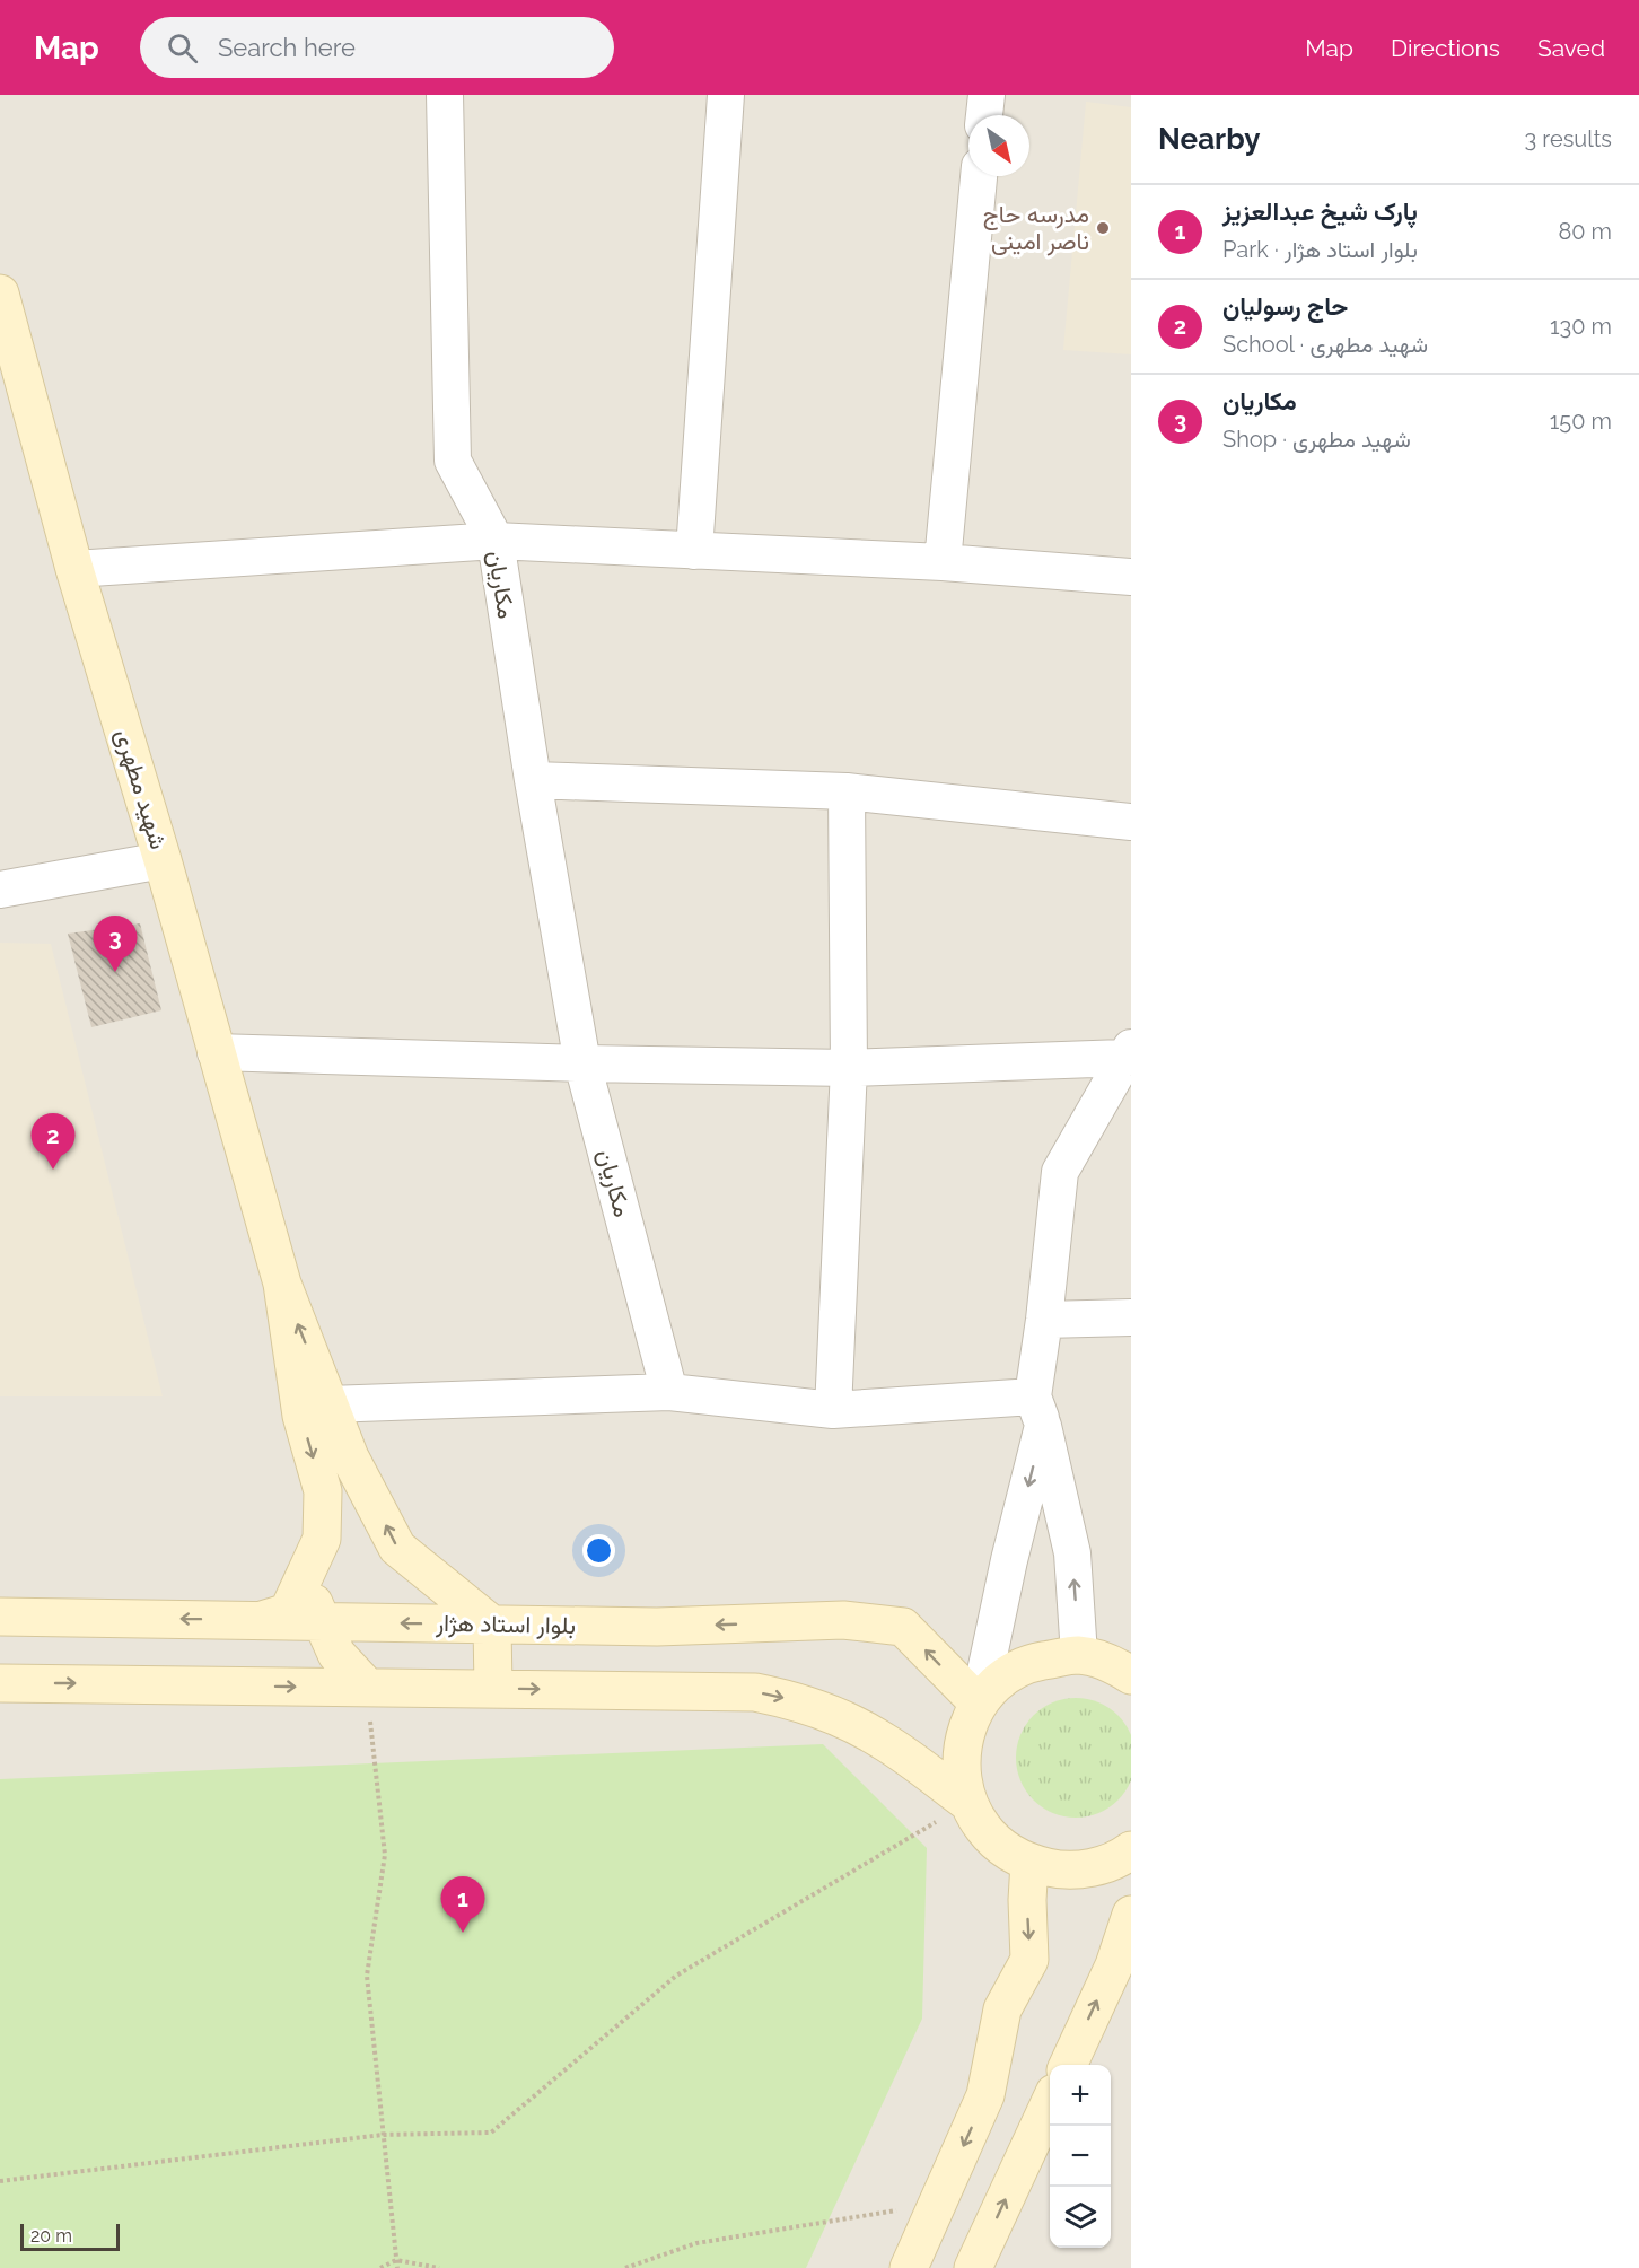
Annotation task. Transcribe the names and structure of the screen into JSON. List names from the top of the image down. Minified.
{"streets":{"main road":["شهید مطهری","بلوار استاد هژار"],"street":["مکاریان"]},"places":["مدرسه حاج ناصر امینی"],"scale_bar":"20 m","north":"bottom right","page":{"header":"Map","search":"Search here","nav":["Map","Directions","Saved"],"heading":["Nearby","3 results"],"list":[{"mark":"1","name":"پارک شیخ عبدالعزیز","note":"Park · بلوار استاد هژار","value":"80 m"},{"mark":"2","name":"حاج رسولیان","note":"School · شهید مطهری","value":"130 m"},{"mark":"3","name":"مکاریان","note":"Shop · شهید مطهری","value":"150 m"}],"pins":["3","2","1"],"map_buttons":["+","−"],"scale":"20 m"}}
